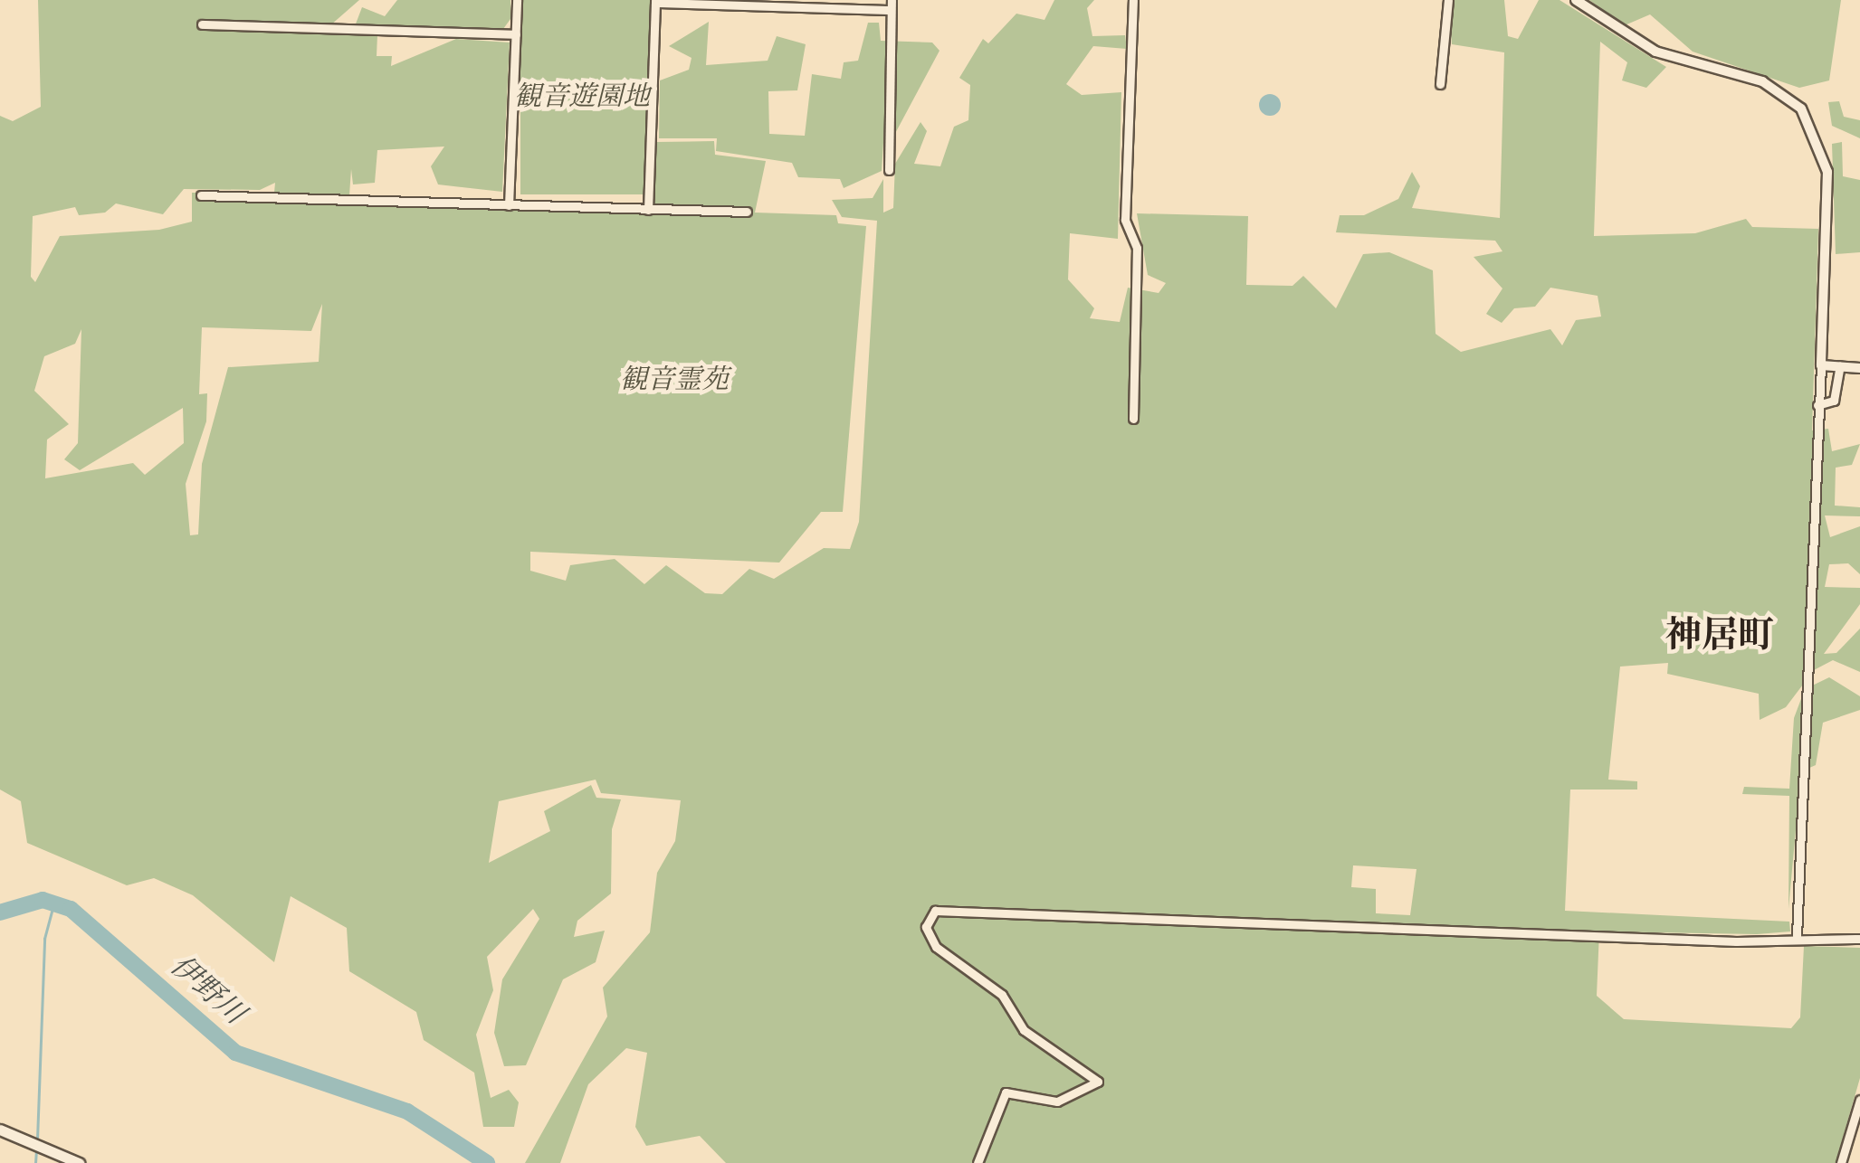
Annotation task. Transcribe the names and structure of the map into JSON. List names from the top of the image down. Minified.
{"districts":["神居町"],"water":["伊野川"],"parks":["観音遊園地","観音霊苑"]}
